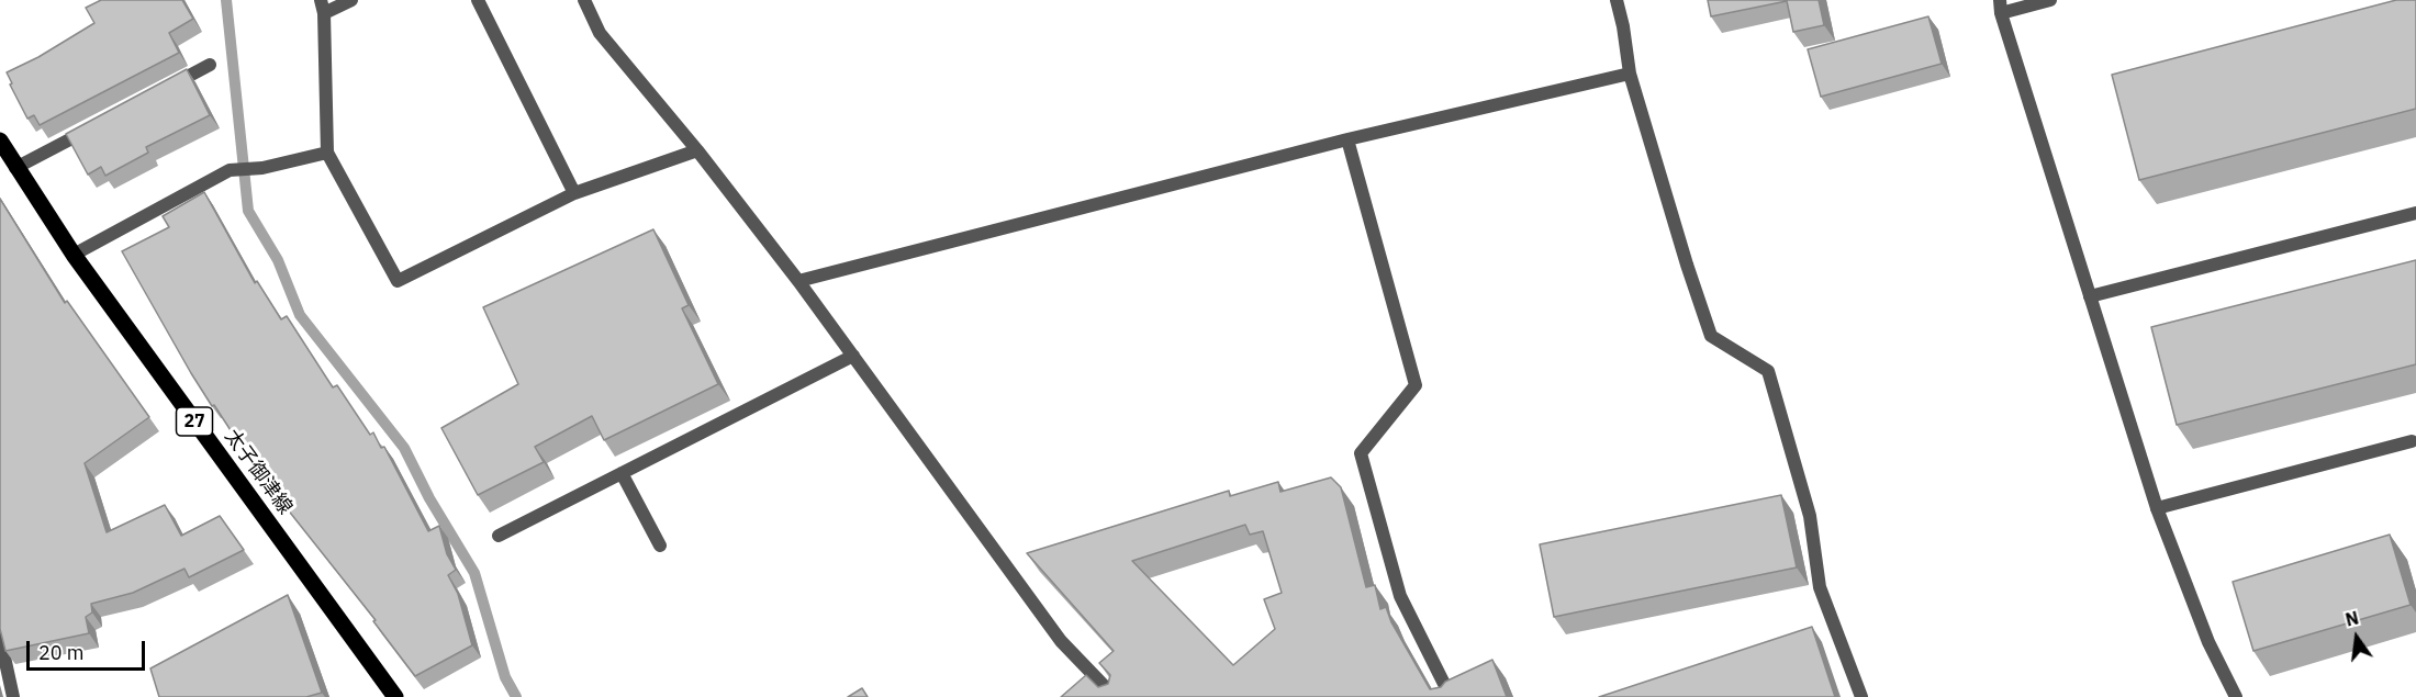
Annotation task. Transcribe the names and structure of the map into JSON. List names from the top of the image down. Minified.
{"streets":{"main road":["27","太子御津線"]},"scale_bar":"20 m","north":"top"}
